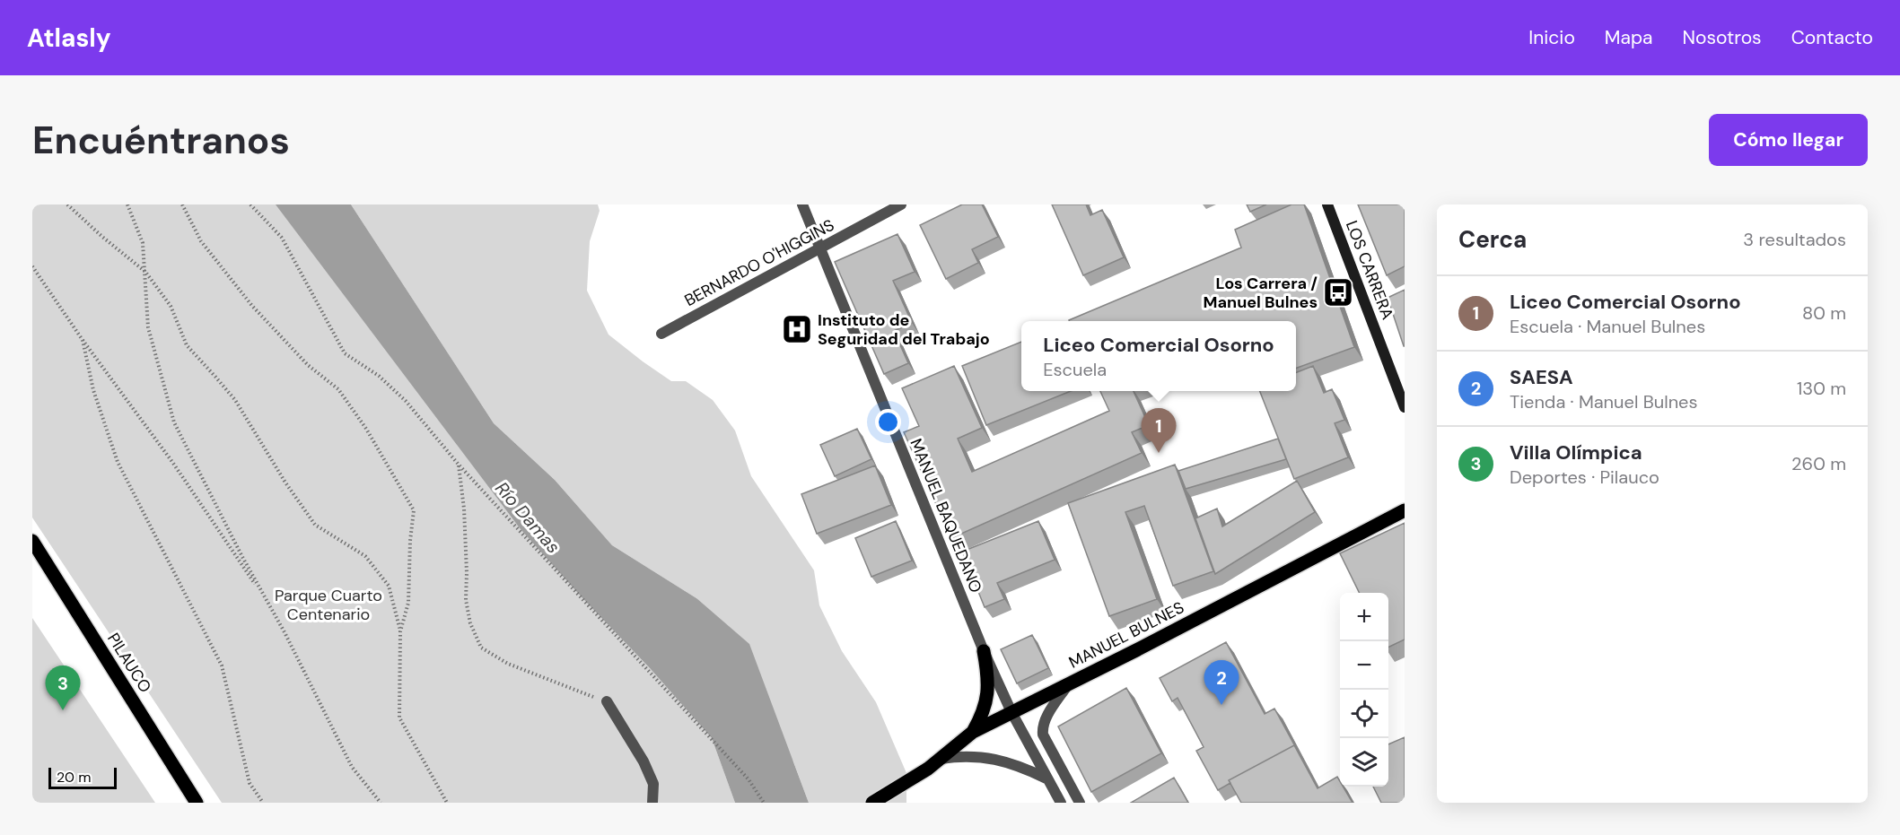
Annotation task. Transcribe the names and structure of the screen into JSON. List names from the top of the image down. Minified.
{"streets":{"main road":["LOS CARRERA","MANUEL BULNES","PILAUCO"],"street":["BERNARDO O'HIGGINS","MANUEL BAQUEDANO"]},"crossings":[["BERNARDO O'HIGGINS","MANUEL BAQUEDANO"],["MANUEL BAQUEDANO","MANUEL BULNES"]],"water":["Río Damas"],"parks":["Parque Cuarto Centenario"],"places":{"bus stop":["Los Carrera / Manuel Bulnes"],"hospital":["Instituto de Seguridad del Trabajo"]},"scale_bar":"20 m","page":{"header":"Atlasly","nav":["Inicio","Mapa","Nosotros","Contacto"],"buttons":"Cómo llegar","title":"Encuéntranos","heading":["Cerca","3 resultados"],"list":[{"mark":"1","name":"Liceo Comercial Osorno","note":"Escuela · Manuel Bulnes","value":"80 m"},{"mark":"2","name":"SAESA","note":"Tienda · Manuel Bulnes","value":"130 m"},{"mark":"3","name":"Villa Olímpica","note":"Deportes · Pilauco","value":"260 m"}],"popup":["Liceo Comercial Osorno","Escuela"],"pins":["1","2","3"],"map_buttons":["+","−"],"scale":"20 m"}}
